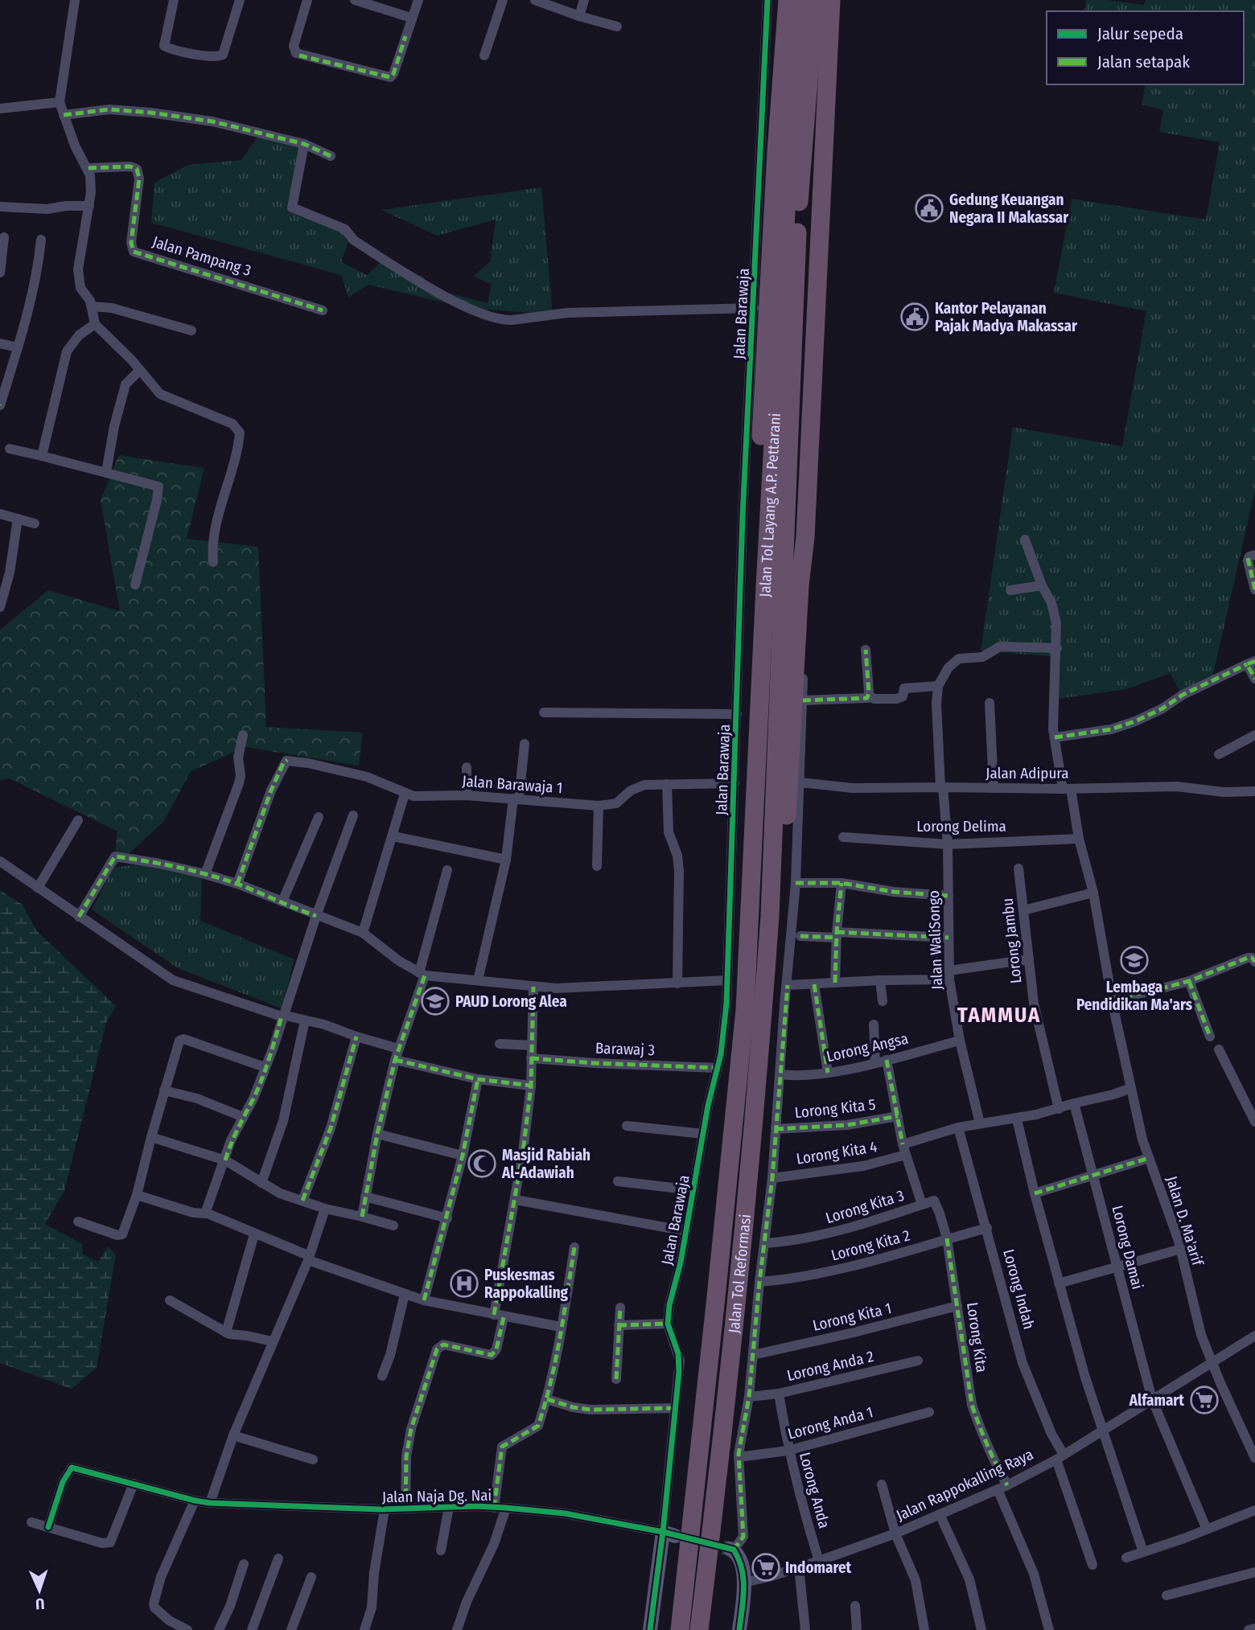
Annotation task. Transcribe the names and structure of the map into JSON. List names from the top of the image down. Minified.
{"streets":{"highway":["Jalan Tol Layang A.P. Pettarani","Jalan Tol Reformasi"],"street":["Jalan Pampang 3","Jalan Barawaja","Jalan Adipura","Jalan Barawaja 1","Lorong Delima","Jalan WaliSongo","Lorong Jambu","Lorong Angsa","Barawaj 3","Lorong Kita 5","Lorong Kita 4","Lorong Kita 3","Jalan D. Ma'arif","Lorong Kita 2","Lorong Damai","Lorong Indah","Lorong Kita 1","Lorong Kita","Lorong Anda 2","Lorong Anda 1","Jalan Rappokalling Raya","Lorong Anda","Jalan Naja Dg. Nai"]},"crossings":[["Jalan Barawaja","Jalan Barawaja 1"],["Jalan Barawaja","Barawaj 3"],["Jalan Barawaja","Jalan Naja Dg. Nai"],["Jalan Tol Layang A.P. Pettarani","Jalan Tol Reformasi"],["Jalan Adipura","Jalan WaliSongo"],["Jalan Adipura","Jalan D. Ma'arif"],["Lorong Delima","Jalan WaliSongo"],["Lorong Delima","Jalan D. Ma'arif"],["Jalan WaliSongo","Lorong Angsa"],["Jalan WaliSongo","Lorong Kita 4"],["Lorong Jambu","Lorong Kita 4"],["Lorong Angsa","Lorong Kita 3"],["Lorong Kita 5","Lorong Kita 3"],["Lorong Kita 4","Lorong Kita 3"],["Lorong Kita 4","Jalan D. Ma'arif"],["Lorong Kita 4","Lorong Damai"],["Lorong Kita 4","Lorong Indah"],["Lorong Kita 3","Lorong Kita"],["Jalan D. Ma'arif","Jalan Rappokalling Raya"],["Lorong Kita 2","Lorong Indah"],["Lorong Kita 2","Lorong Kita"],["Lorong Damai","Jalan Rappokalling Raya"],["Lorong Indah","Jalan Rappokalling Raya"],["Lorong Kita 1","Lorong Kita"],["Lorong Kita","Jalan Rappokalling Raya"],["Lorong Anda 2","Lorong Anda"],["Lorong Anda 1","Lorong Anda"],["Jalan Rappokalling Raya","Lorong Anda"]],"districts":["TAMMUA"],"places":{"public building":["Gedung Keuangan Negara II Makassar","Kantor Pelayanan Pajak Madya Makassar"],"school or university":["Lembaga Pendidikan Ma'ars","PAUD Lorong Alea"],"mosque":["Masjid Rabiah Al-Adawiah"],"hospital":["Puskesmas Rappokalling"],"supermarket":["Alfamart","Indomaret"]},"legend":["Jalur sepeda","Jalan setapak"],"north":"bottom"}
